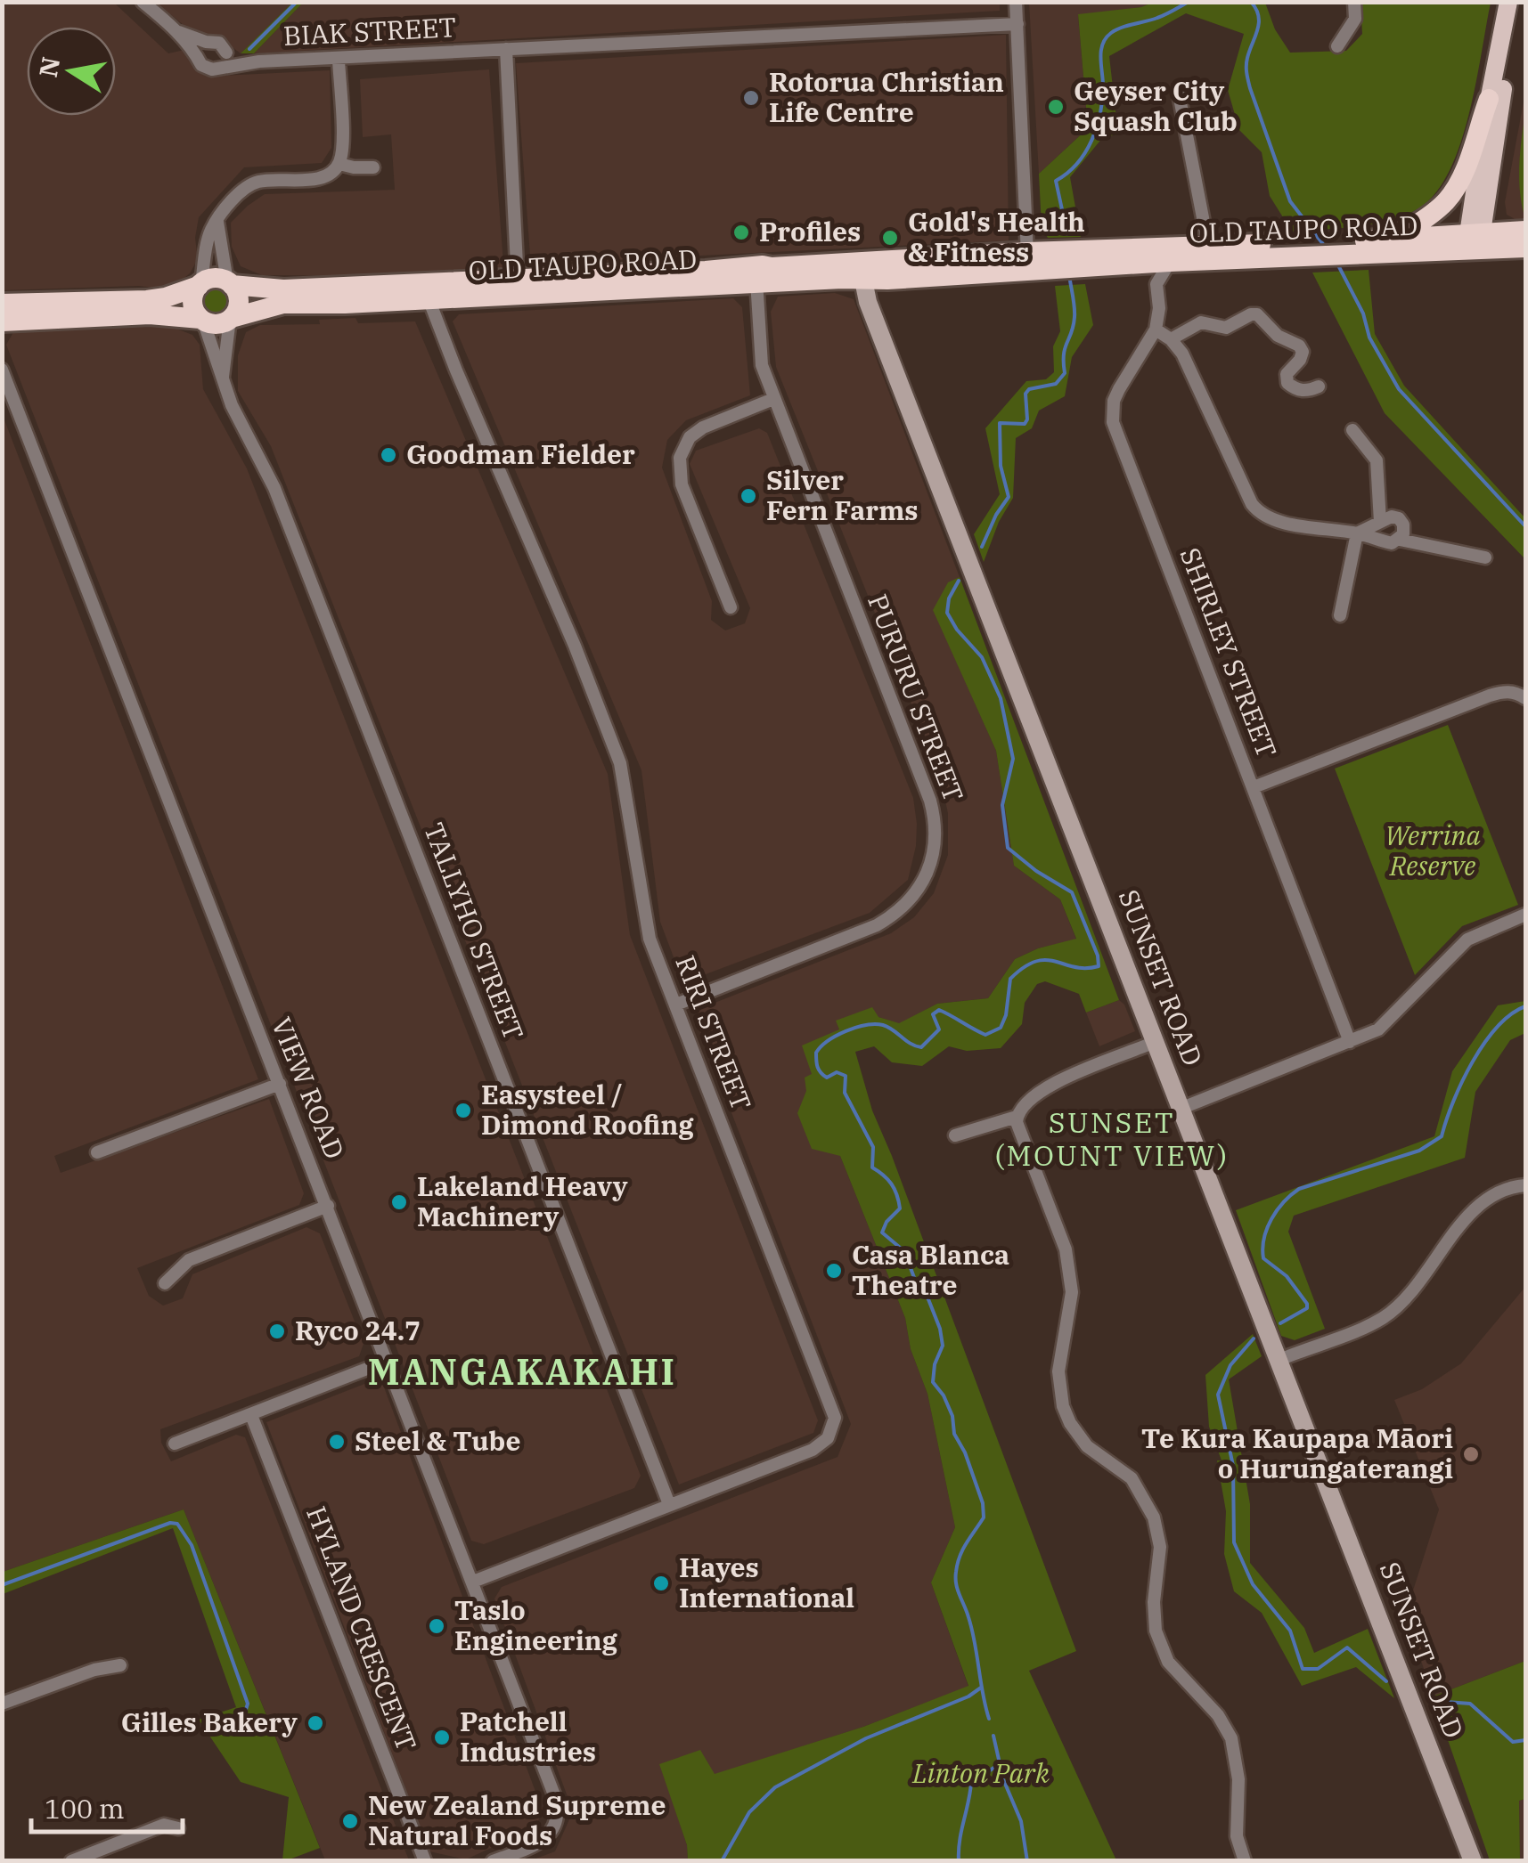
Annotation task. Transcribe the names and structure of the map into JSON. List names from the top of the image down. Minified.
{"streets":{"highway":["OLD TAUPO ROAD"],"main road":["SUNSET ROAD"],"street":["BIAK STREET","SHIRLEY STREET","PURURU STREET","TALLYHO STREET","RIRI STREET","VIEW ROAD","HYLAND CRESCENT"]},"crossings":[["OLD TAUPO ROAD","PURURU STREET"],["OLD TAUPO ROAD","TALLYHO STREET"],["OLD TAUPO ROAD","SUNSET ROAD"],["OLD TAUPO ROAD","RIRI STREET"],["PURURU STREET","RIRI STREET"],["TALLYHO STREET","RIRI STREET"],["RIRI STREET","VIEW ROAD"]],"districts":["SUNSET (MOUNT VIEW)","MANGAKAKAHI"],"parks":["Werrina Reserve","Linton Park"],"places":["Rotorua Christian Life Centre","Geyser City Squash Club","Profiles","Gold's Health & Fitness","Goodman Fielder","Silver Fern Farms","Easysteel / Dimond Roofing","Lakeland Heavy Machinery","Casa Blanca Theatre","Ryco 24.7","Steel & Tube","Te Kura Kaupapa Māori o Hurungaterangi","Hayes International","Taslo Engineering","Gilles Bakery","Patchell Industries","New Zealand Supreme Natural Foods"],"scale_bar":"100 m","north":"left"}
